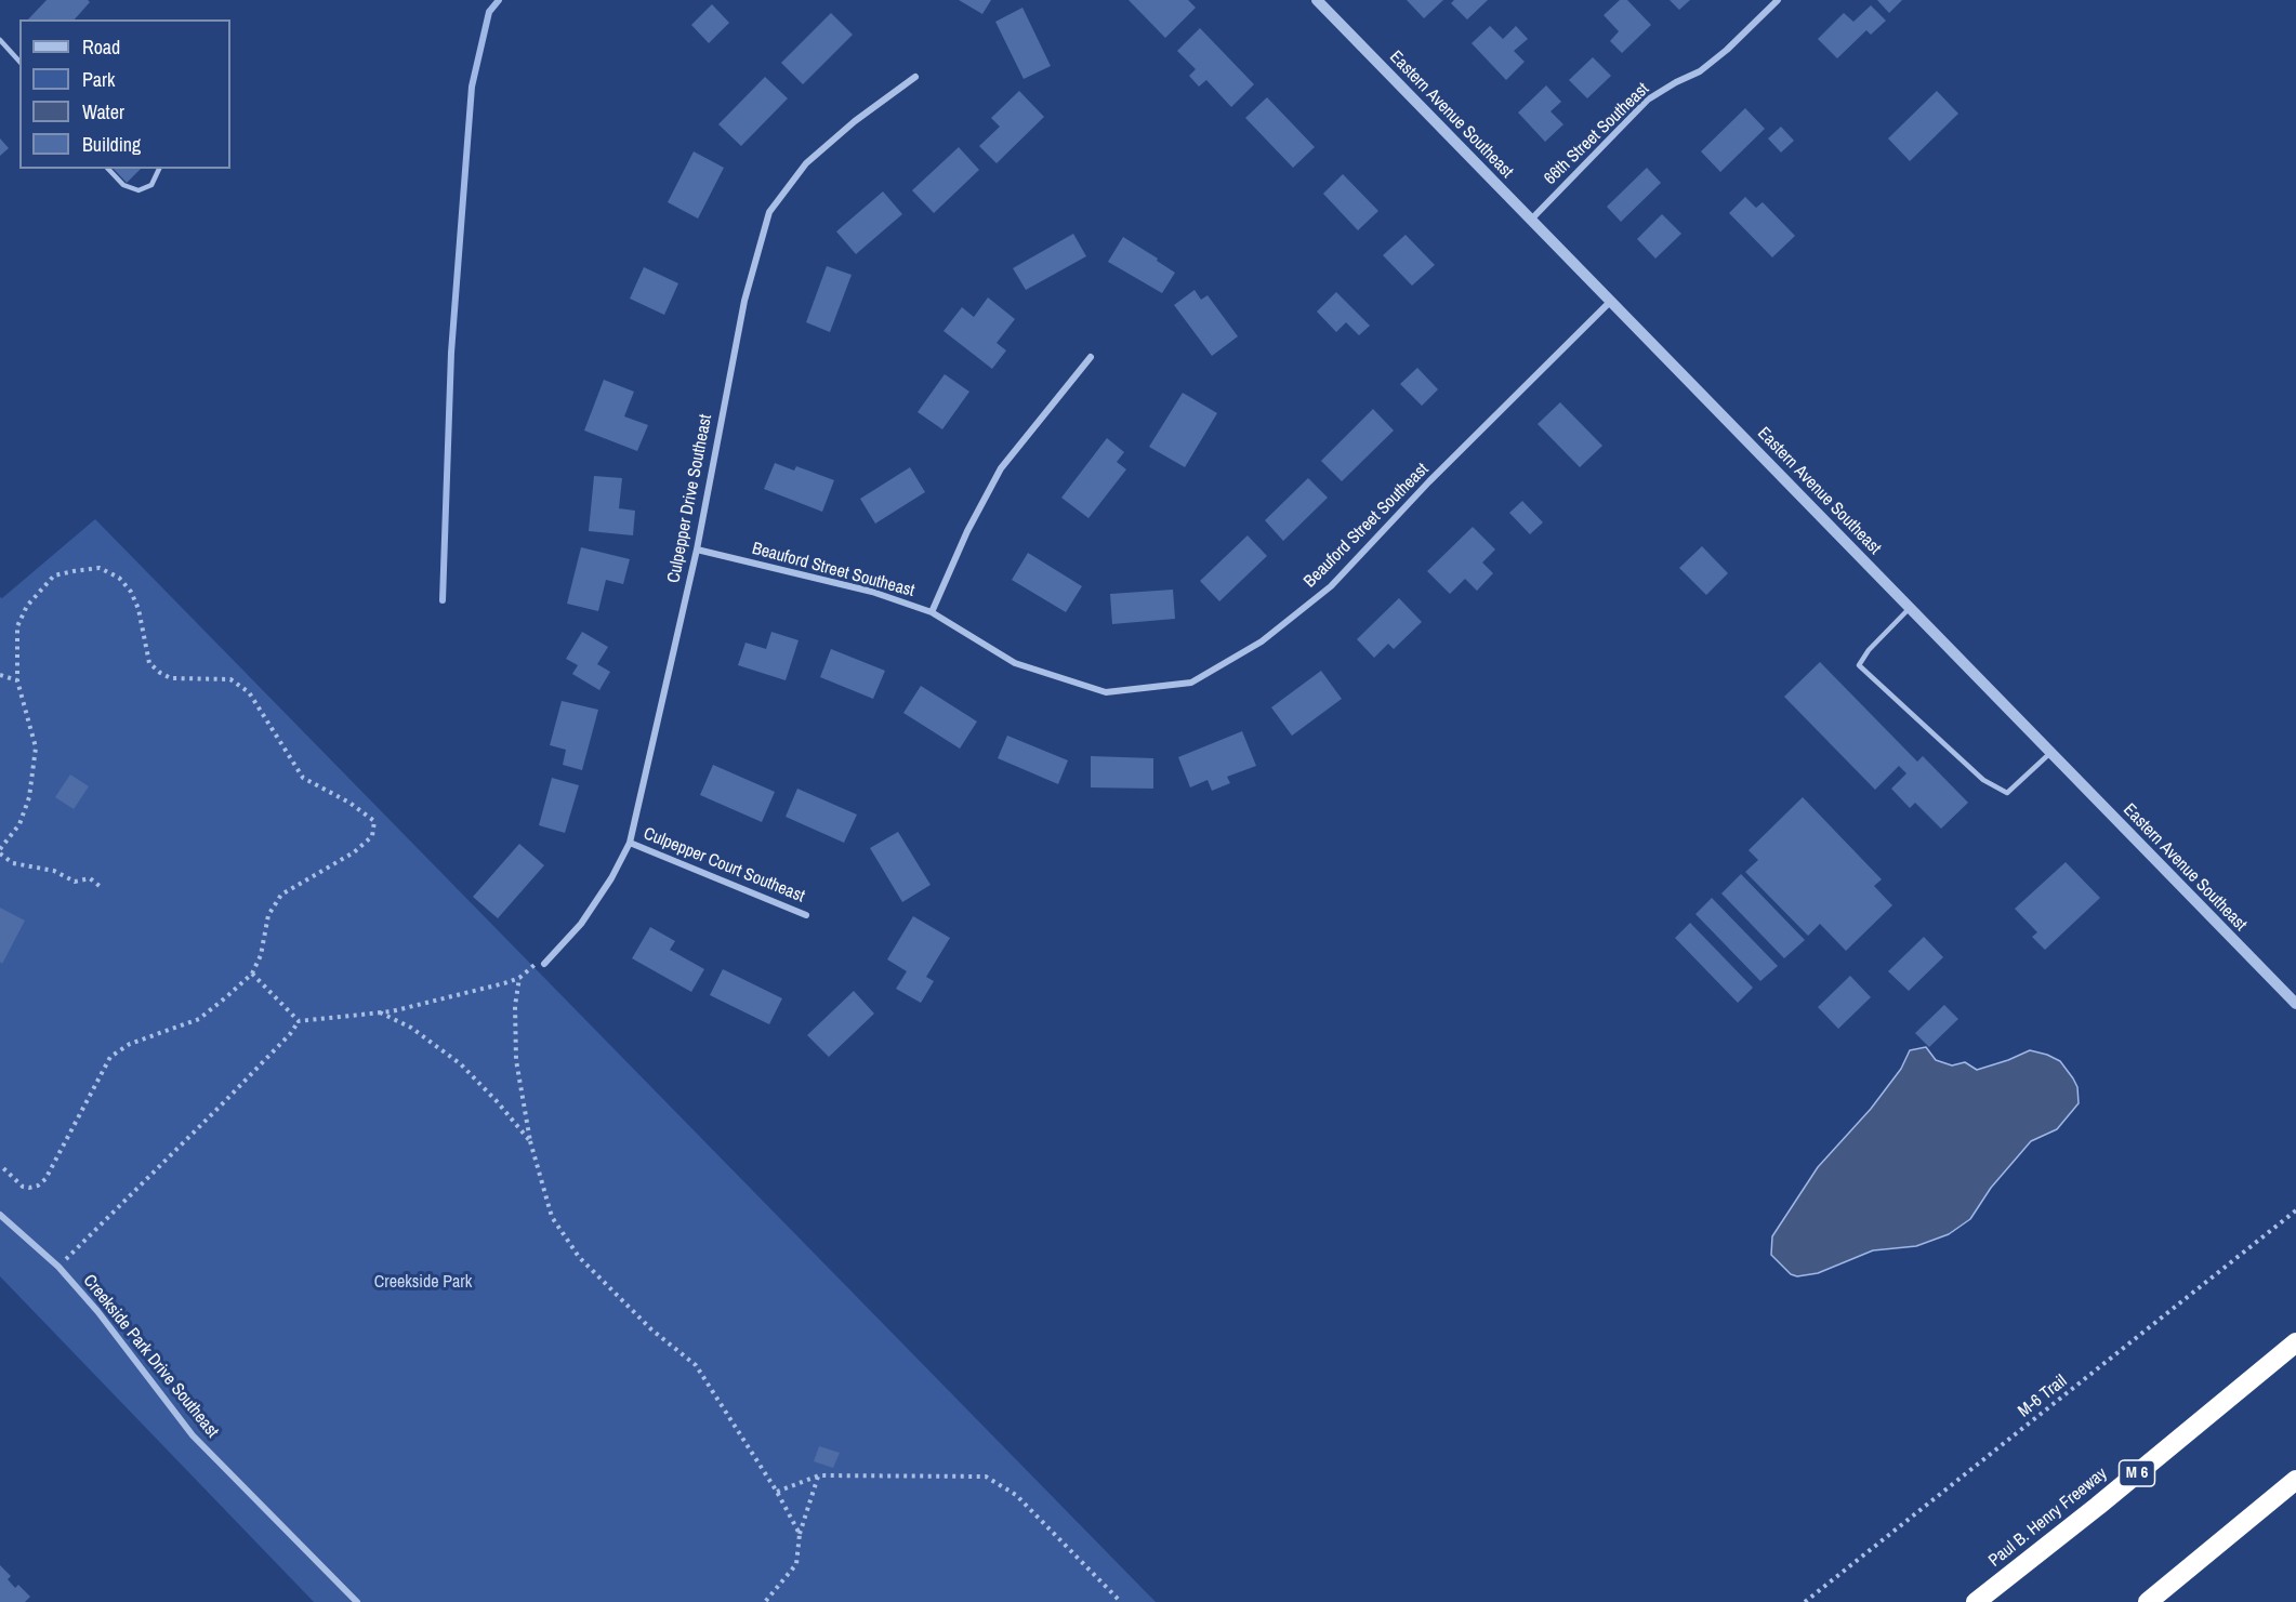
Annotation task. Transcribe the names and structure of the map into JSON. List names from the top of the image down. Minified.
{"streets":{"highway":["M 6","Paul B. Henry Freeway"],"street":["Eastern Avenue Southeast","66th Street Southeast","Culpepper Drive Southeast","Beauford Street Southeast","Culpepper Court Southeast","Creekside Park Drive Southeast"],"path":["M-6 Trail"]},"crossings":[["Eastern Avenue Southeast","66th Street Southeast"],["Eastern Avenue Southeast","Beauford Street Southeast"],["Culpepper Drive Southeast","Beauford Street Southeast"],["Culpepper Drive Southeast","Culpepper Court Southeast"]],"parks":["Creekside Park"],"legend":["Road","Park","Water","Building"]}
